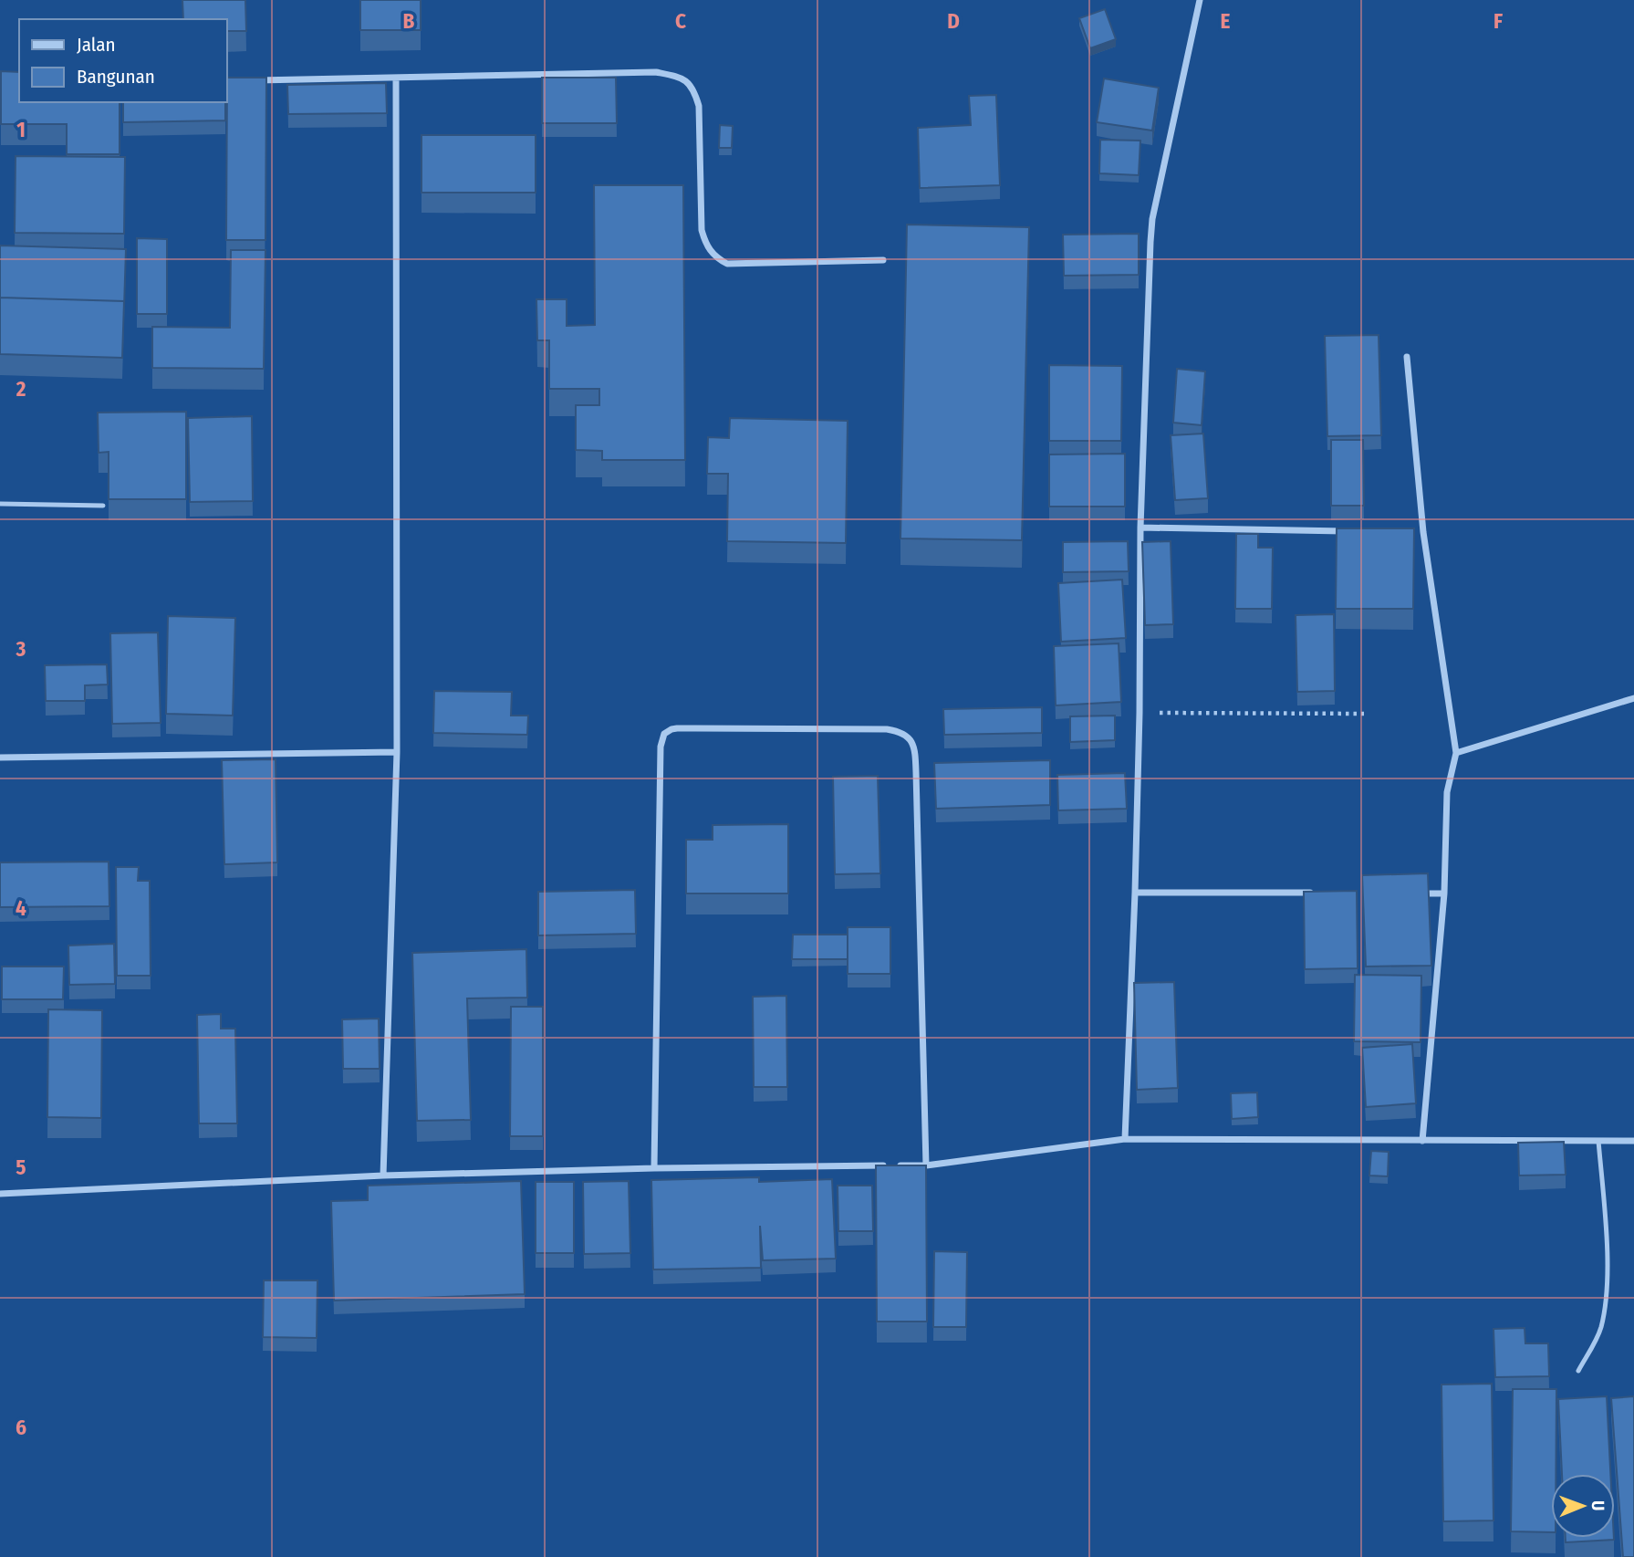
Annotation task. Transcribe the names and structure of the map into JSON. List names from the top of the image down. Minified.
{"legend":["Jalan","Bangunan"],"north":"right","grid":{"columns":["B","C","D","E","F"],"rows":["1","2","3","4","5","6"]}}
